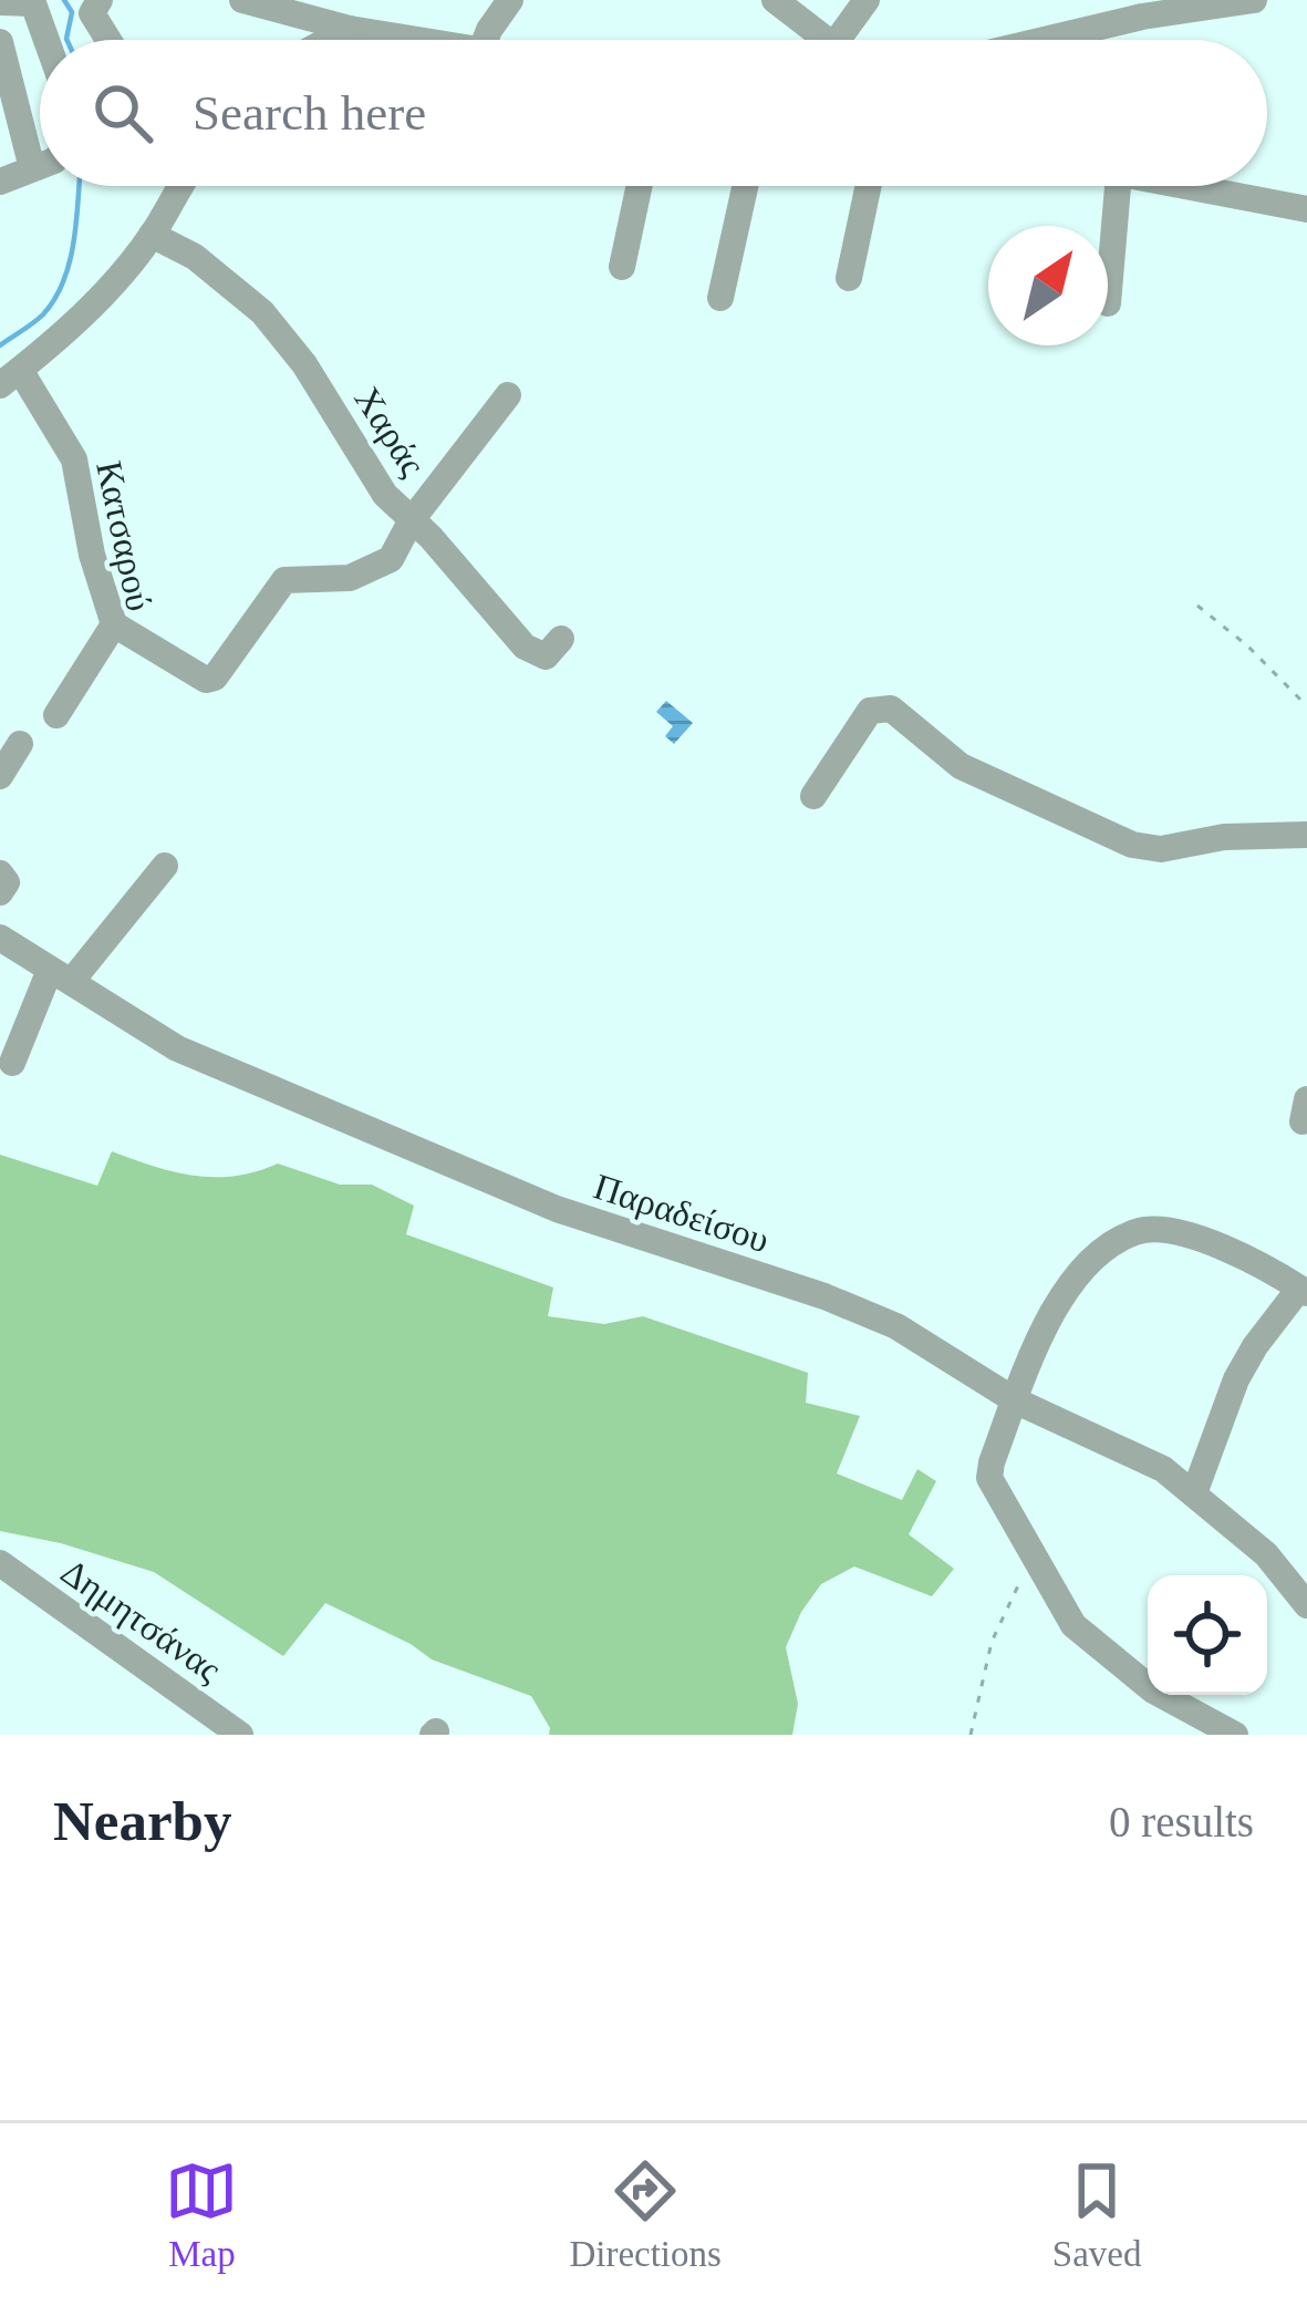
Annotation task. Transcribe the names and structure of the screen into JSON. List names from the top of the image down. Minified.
{"streets":{"street":["Χαράς","Κατσαρού","Παραδείσου","Δημητσάνας"]},"north":"top right","page":{"search":"Search here","heading":["Nearby","0 results"],"nav":["Map","Directions","Saved"]}}
